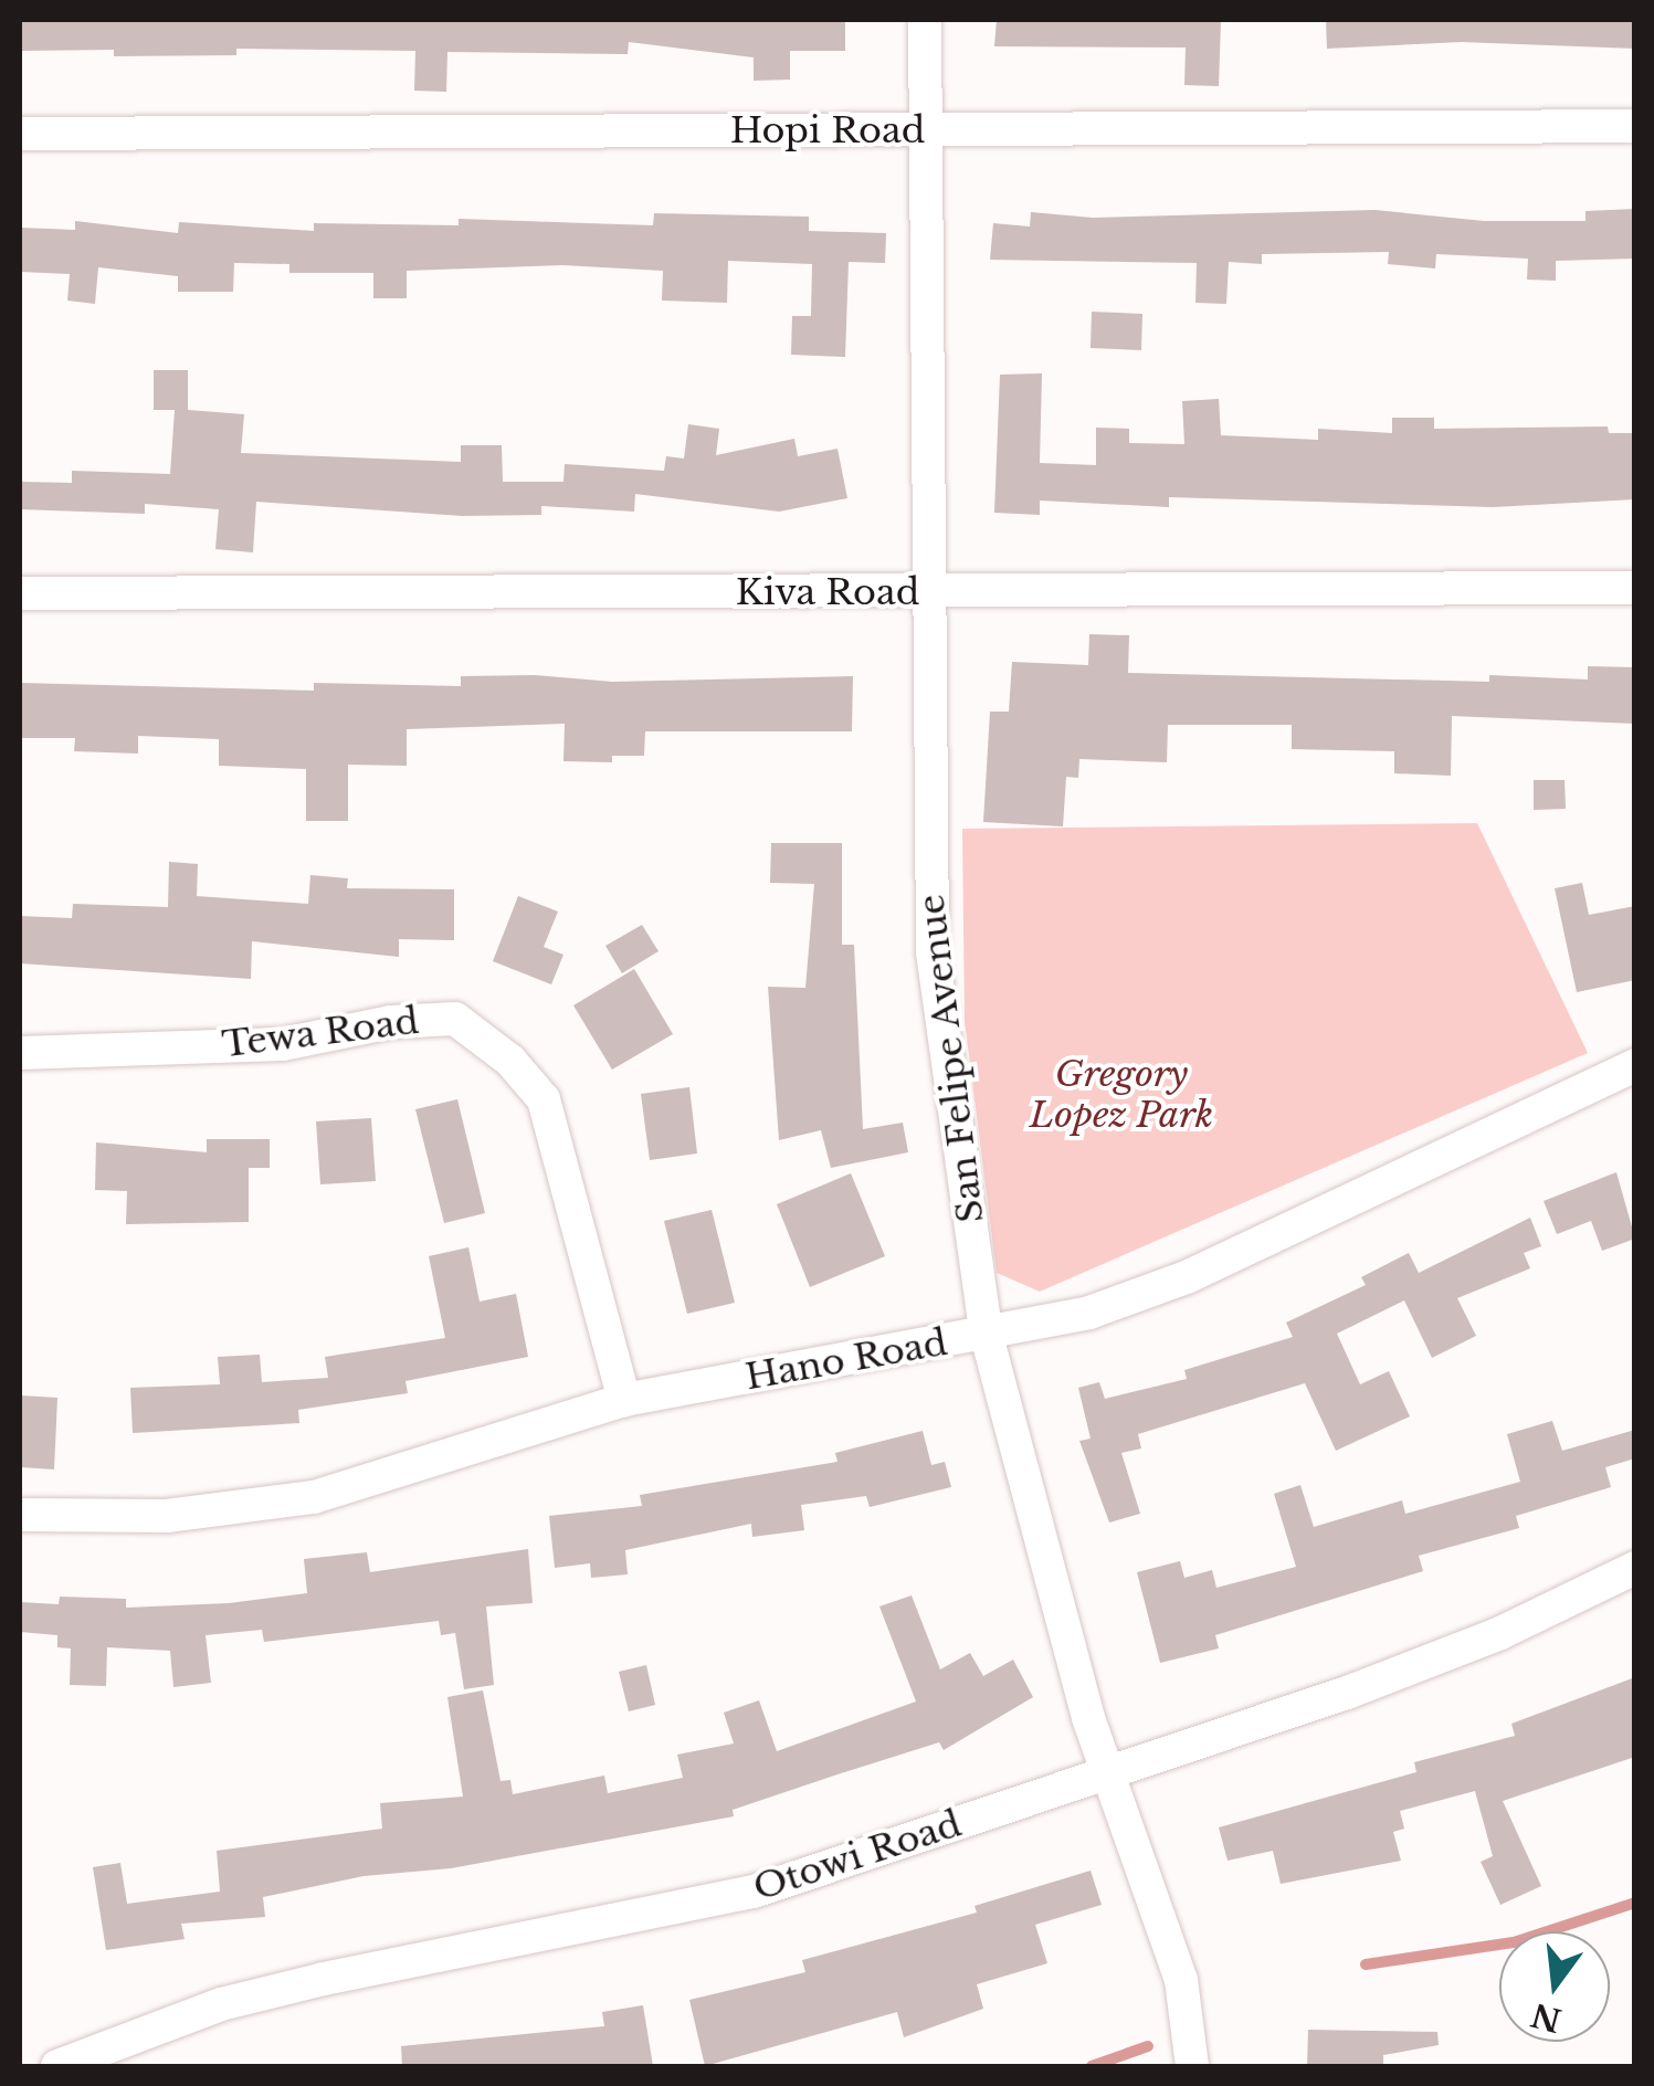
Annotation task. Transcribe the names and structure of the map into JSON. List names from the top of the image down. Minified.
{"streets":{"street":["Hopi Road","Kiva Road","Tewa Road","San Felipe Avenue","Hano Road","Otowi Road"]},"crossings":[["Hopi Road","San Felipe Avenue"],["Kiva Road","San Felipe Avenue"],["Tewa Road","Hano Road"],["San Felipe Avenue","Hano Road"],["San Felipe Avenue","Otowi Road"]],"parks":["Gregory Lopez Park"],"north":"bottom"}
